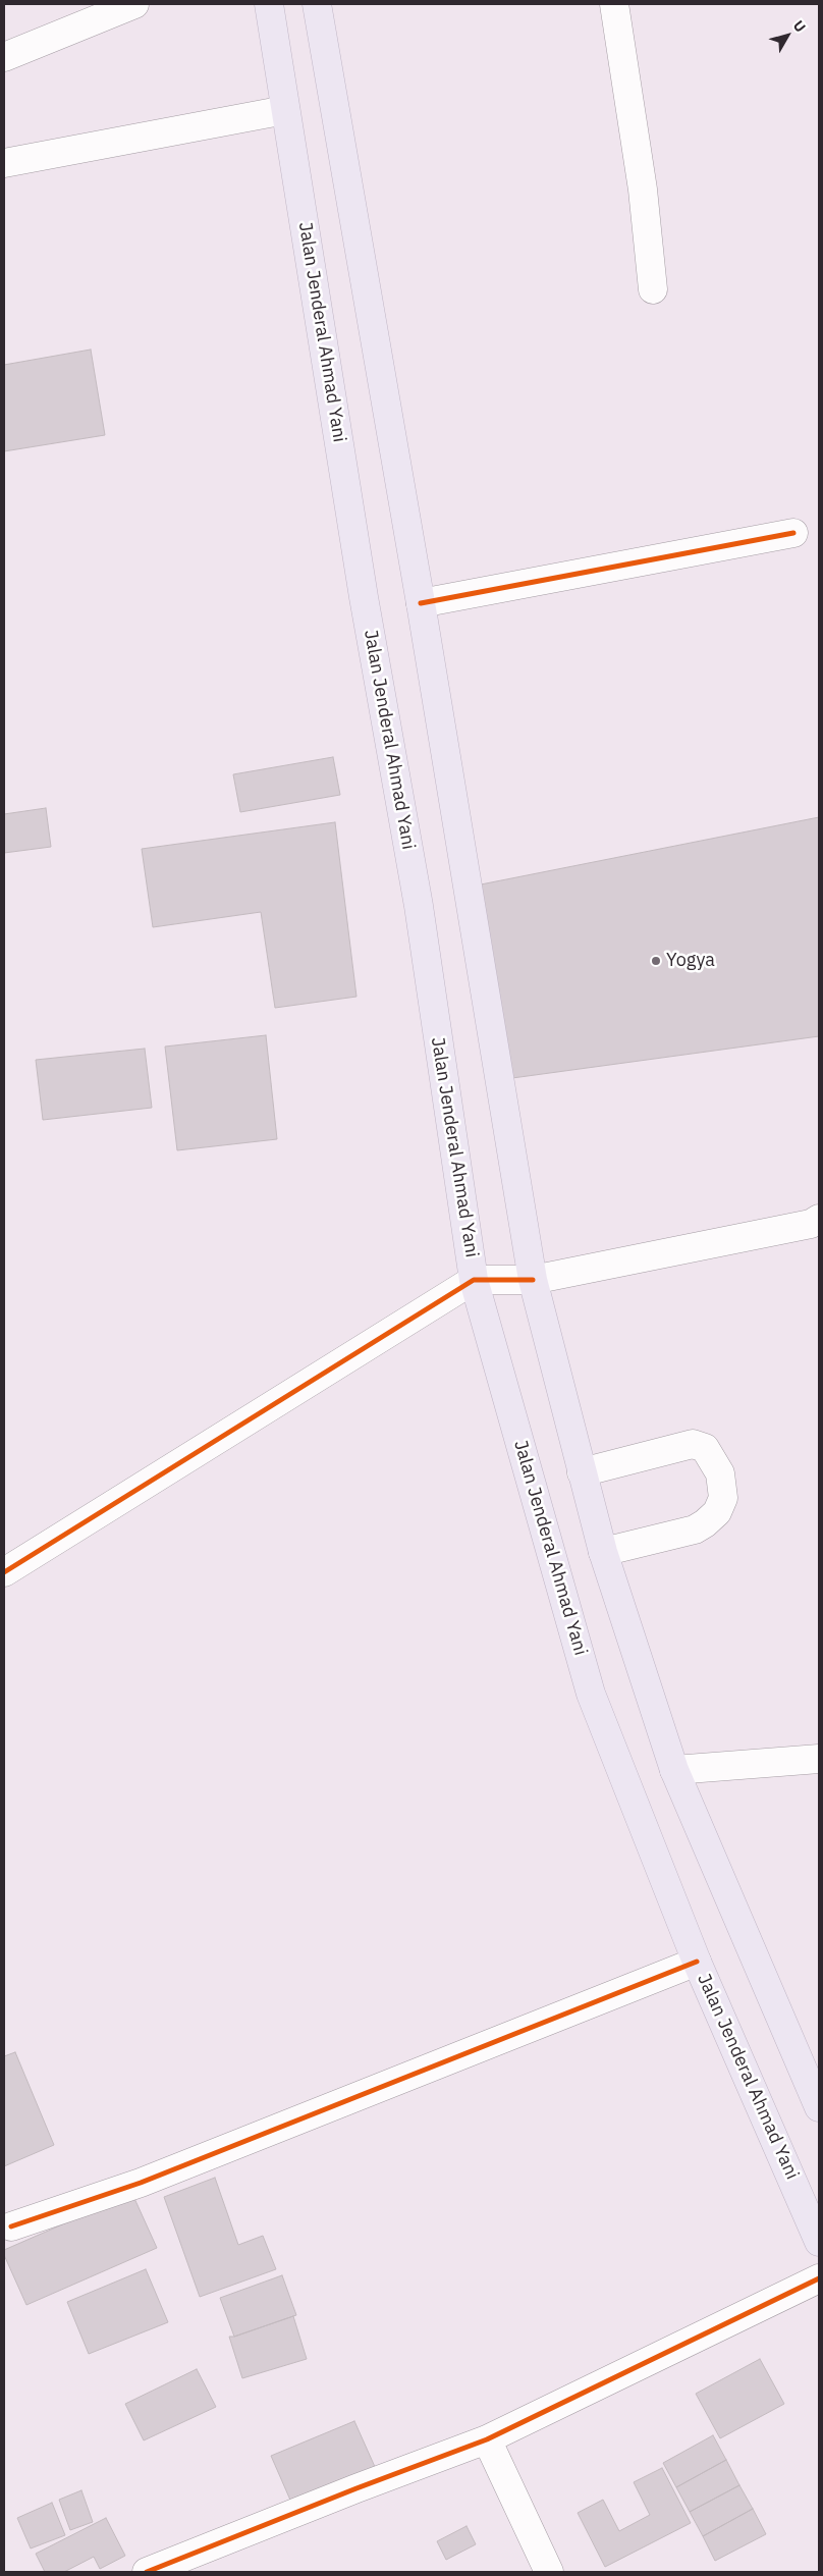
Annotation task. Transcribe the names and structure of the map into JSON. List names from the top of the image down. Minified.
{"streets":{"highway":["Jalan Jenderal Ahmad Yani"]},"places":["Yogya"],"north":"top right"}
